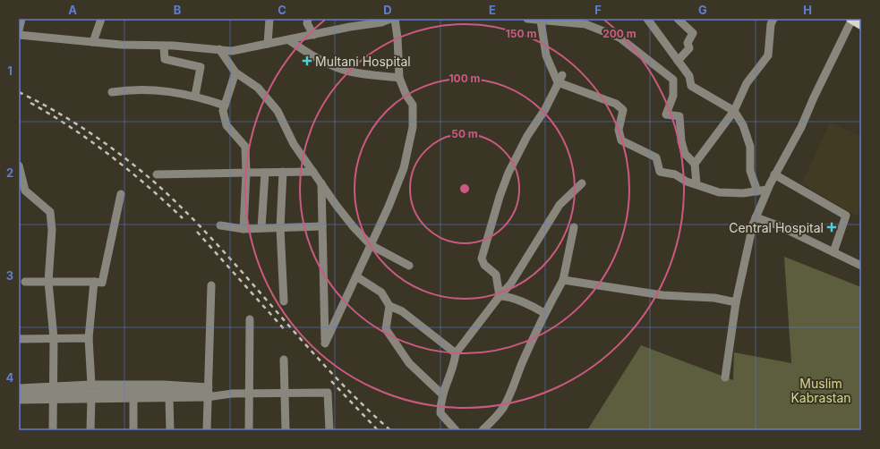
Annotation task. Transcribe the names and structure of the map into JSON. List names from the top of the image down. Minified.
{"parks":["Muslim Kabrastan"],"places":{"health":["Multani Hospital","Central Hospital"]},"grid":{"columns":["A","B","C","D","E","F","G","H"],"rows":["1","2","3","4"]},"rings":["200 m","150 m","100 m","50 m"]}
